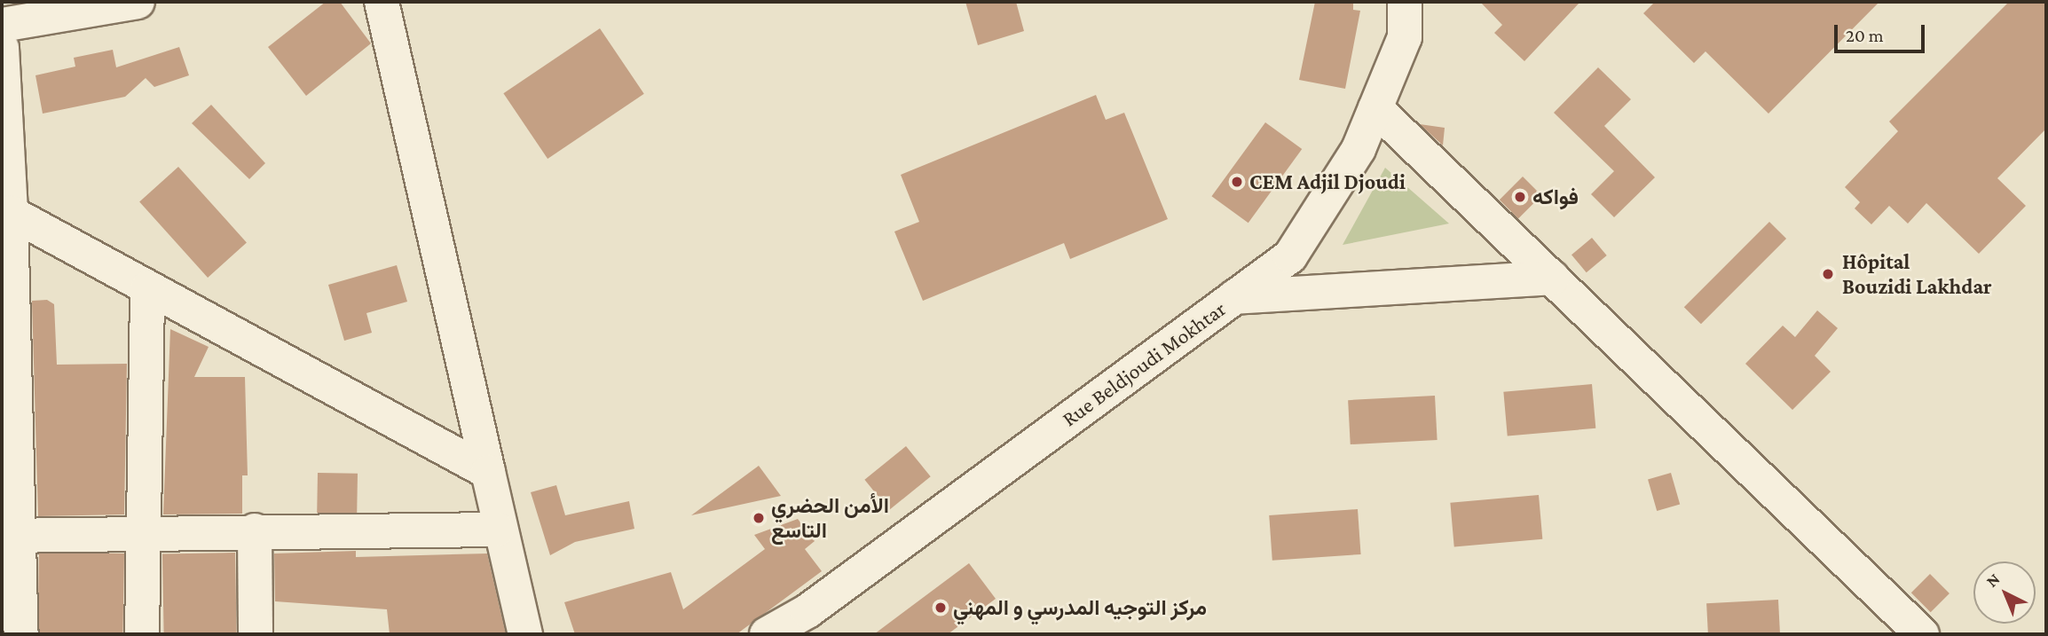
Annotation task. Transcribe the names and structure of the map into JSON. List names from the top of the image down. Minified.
{"streets":{"street":["Rue Beldjoudi Mokhtar"]},"places":["CEM Adjil Djoudi","فواكه","Hôpital Bouzidi Lakhdar","الأمن الحضري التاسع","مركز التوجيه المدرسي و المهني"],"scale_bar":"20 m","north":"top left"}
